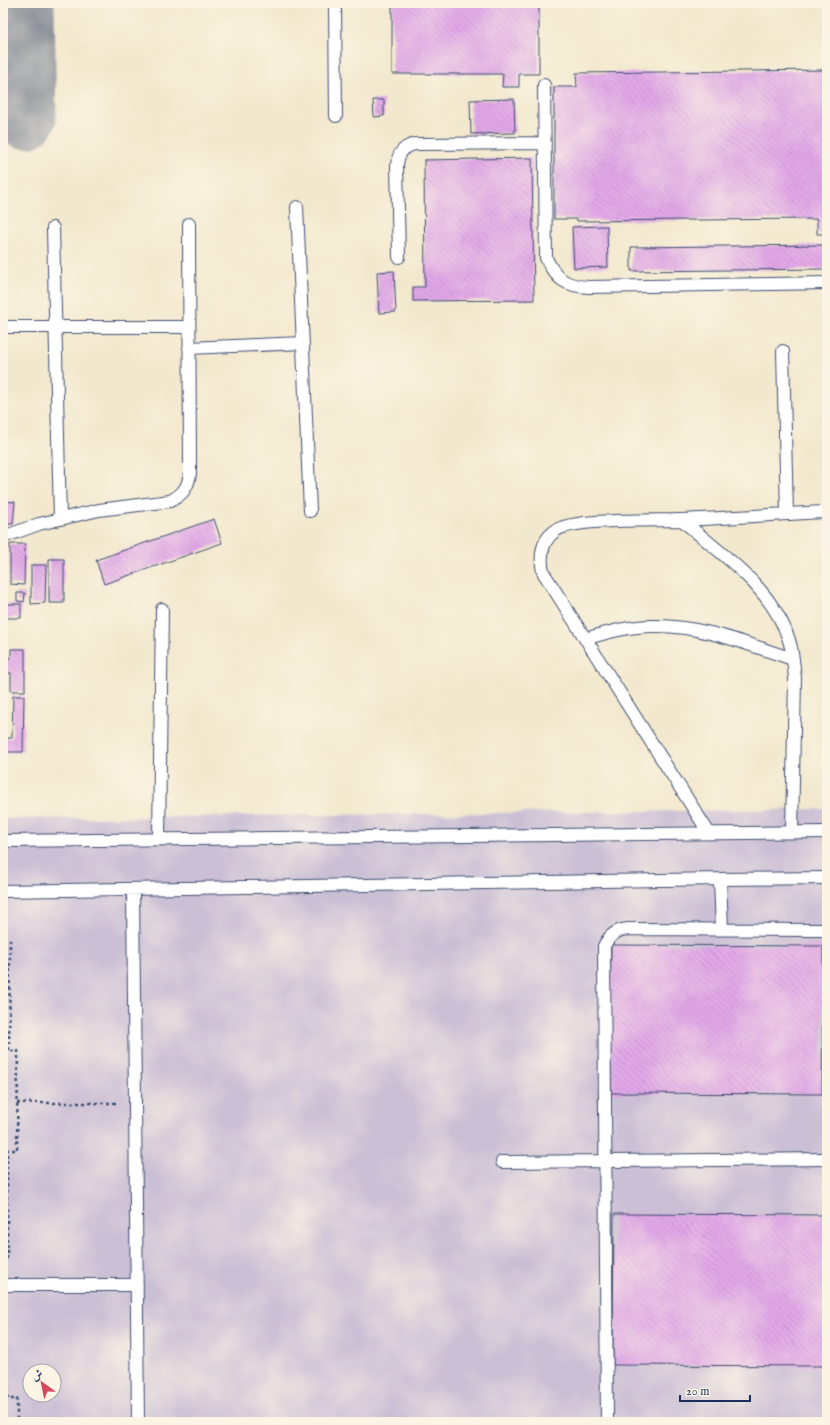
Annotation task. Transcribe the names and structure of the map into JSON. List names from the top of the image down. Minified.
{"scale_bar":"20 m","north":"top left"}
